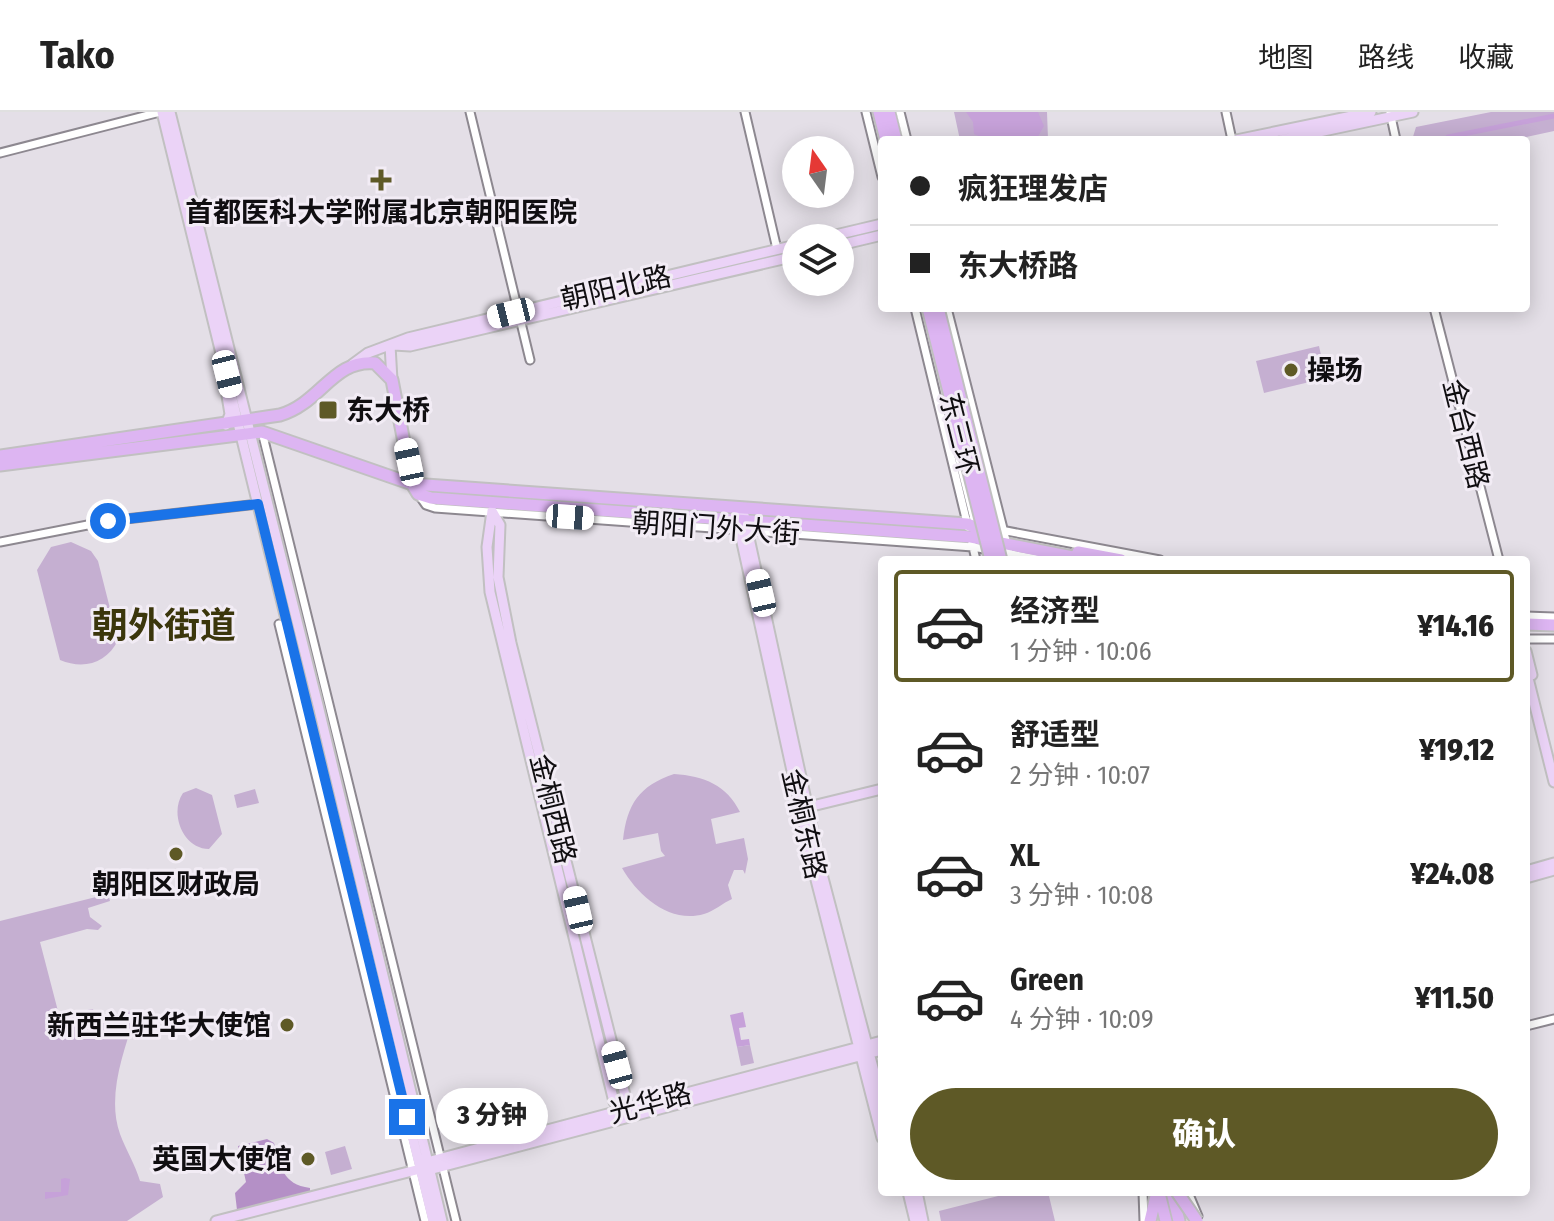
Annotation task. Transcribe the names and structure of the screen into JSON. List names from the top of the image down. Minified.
{"streets":{"highway":["朝阳北路","东三环","朝阳门外大街"],"main road":["金桐西路","金桐东路","光华路"],"street":["金台西路"]},"crossings":[["朝阳北路","朝阳门外大街"],["朝阳门外大街","金桐西路"],["朝阳门外大街","金桐东路"],["金桐西路","光华路"],["金桐东路","光华路"]],"districts":["朝外街道"],"places":{"health":["首都医科大学附属北京朝阳医院"],"other":["操场","朝阳区财政局","新西兰驻华大使馆","英国大使馆"],"transit":["东大桥"]},"north":"top","page":{"header":"Tako","nav":["地图","路线","收藏"],"banner":["疯狂理发店","东大桥路"],"list":[{"name":"经济型","note":"1 分钟 · 10:06","value":"¥14.16"},{"name":"舒适型","note":"2 分钟 · 10:07","value":"¥19.12"},{"name":"XL","note":"3 分钟 · 10:08","value":"¥24.08"},{"name":"Green","note":"4 分钟 · 10:09","value":"¥11.50"}],"buttons":"确认","bubble":"3 分钟"}}
